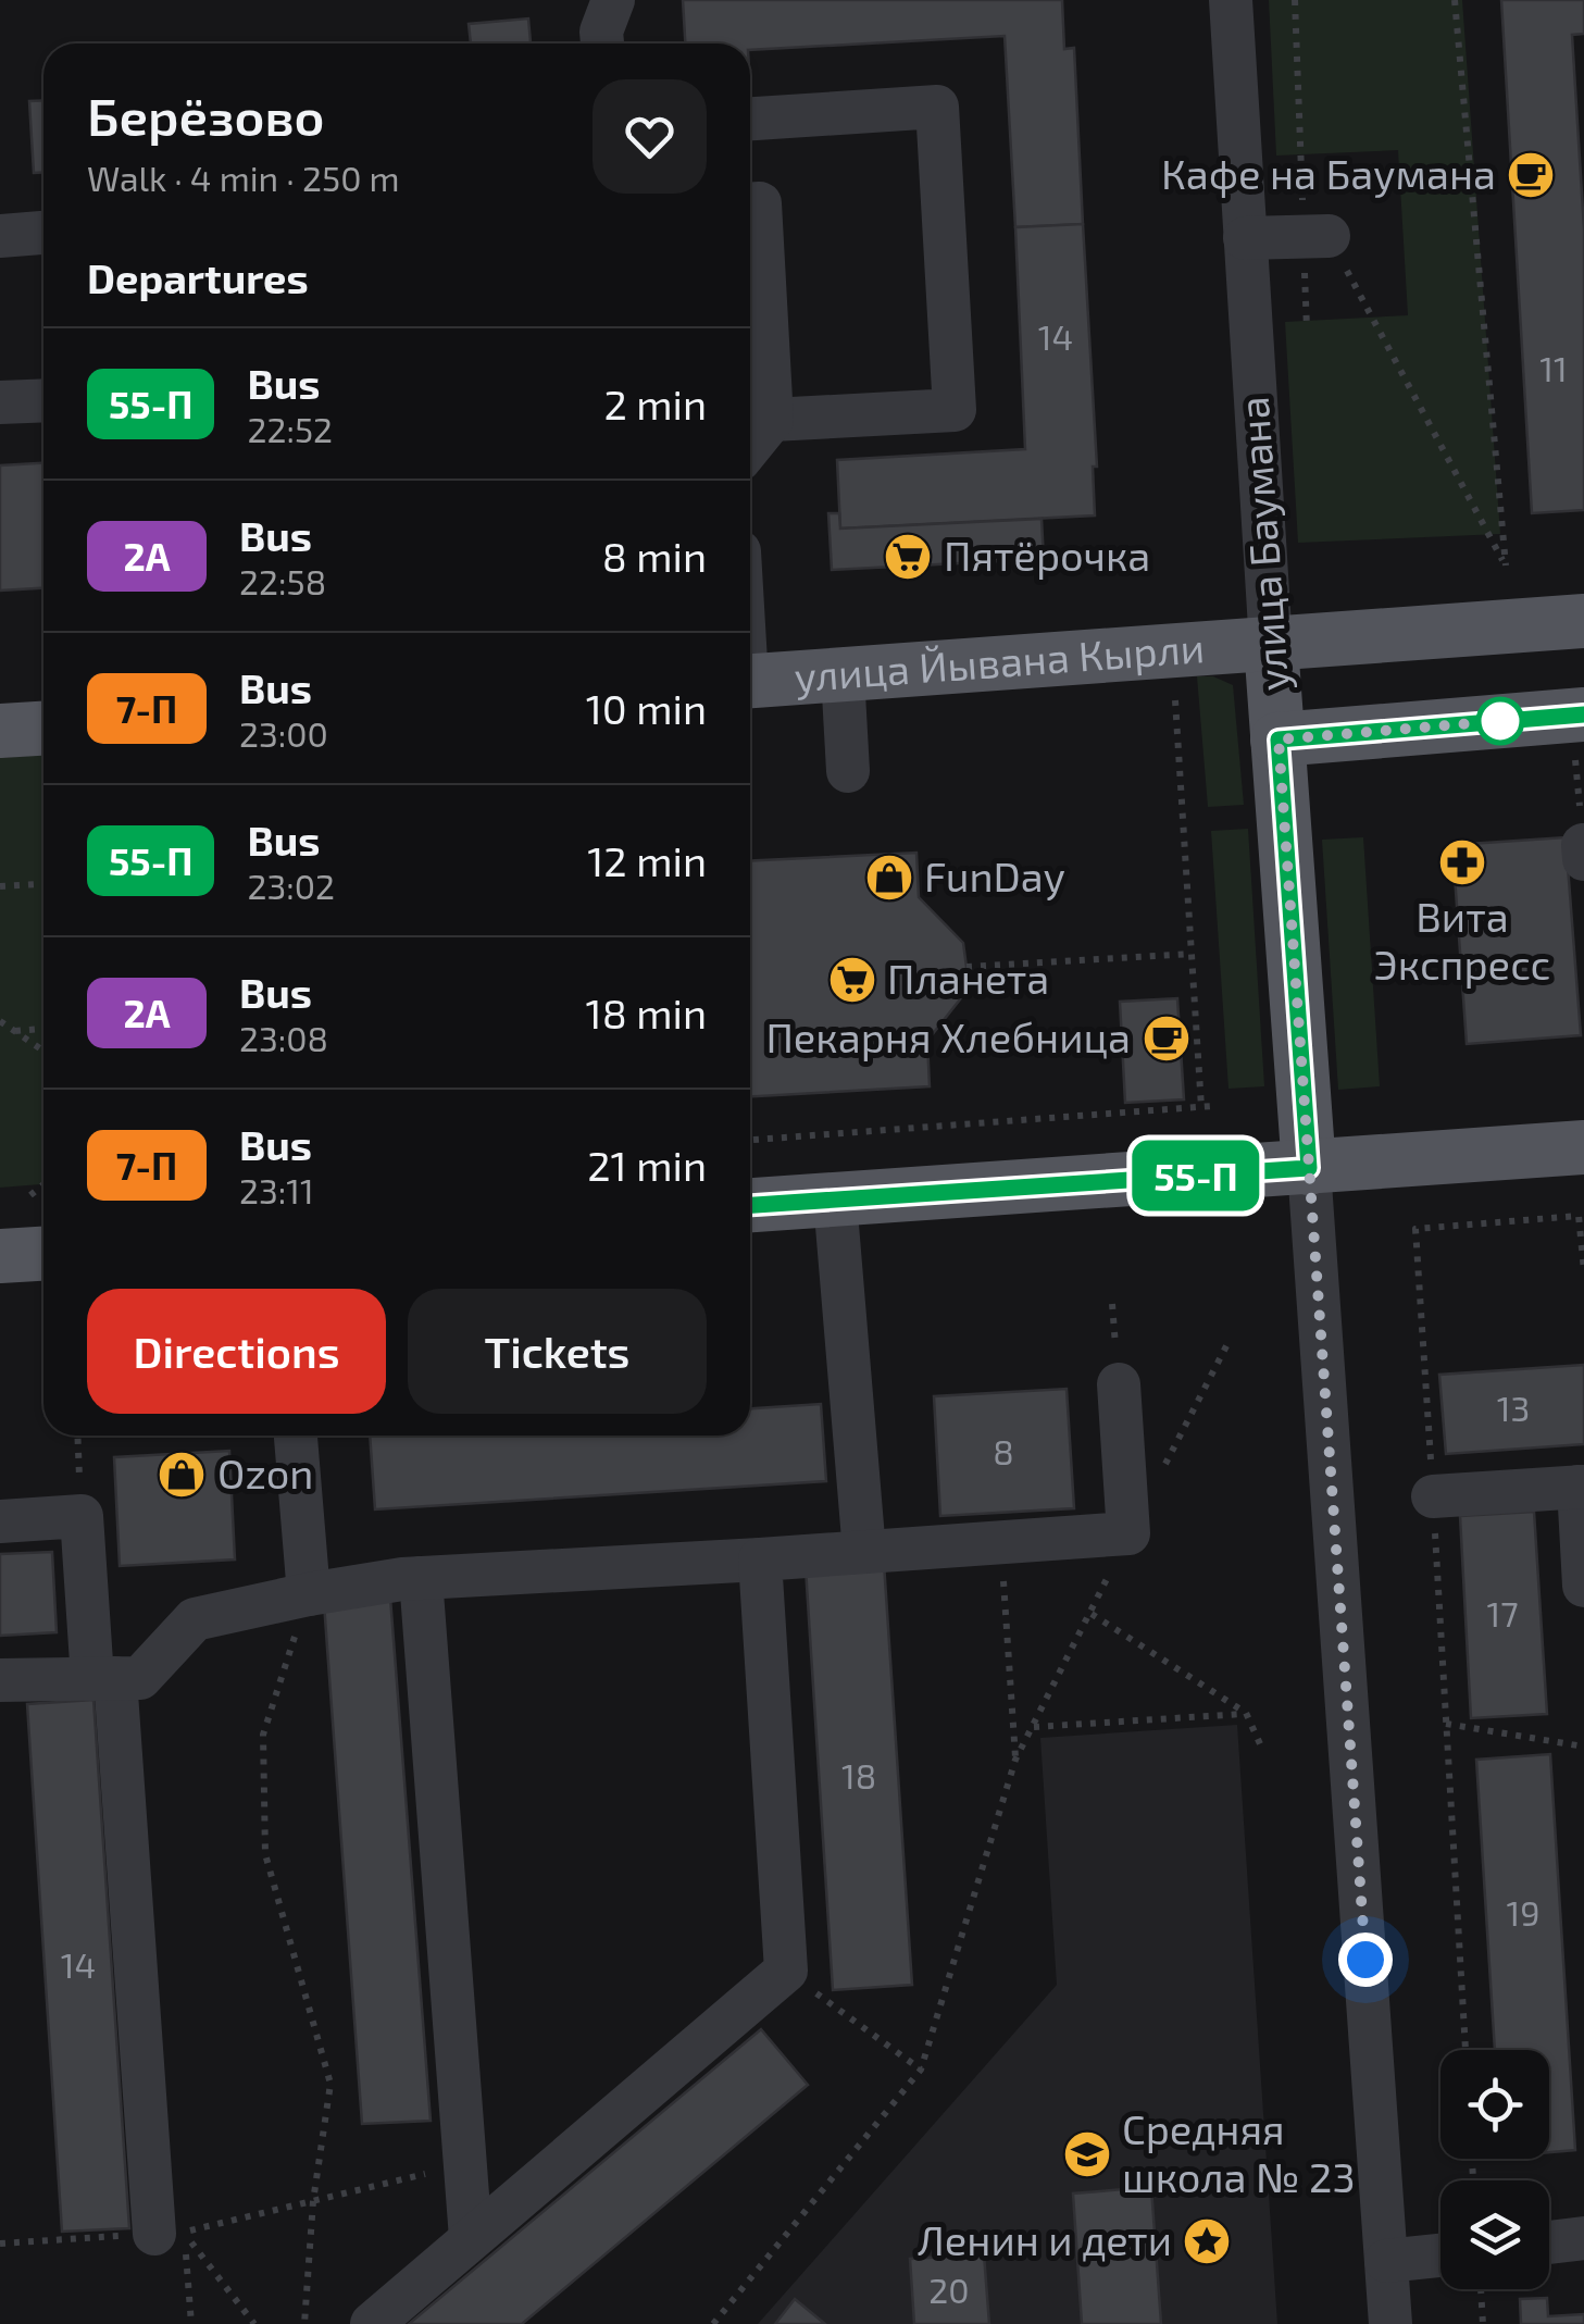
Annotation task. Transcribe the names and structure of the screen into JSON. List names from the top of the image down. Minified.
{"streets":{"main road":["улица Баумана","улица Йывана Кырли"]},"crossings":[["улица Баумана","улица Йывана Кырли"]],"places":{"cafe":["Кафе на Баумана","Пекарня Хлебница"],"supermarket":["Пятёрочка","Планета"],"pharmacy":["Вита Экспресс"],"shop":["FunDay","Ozon"],"school or university":["Средняя школа № 23"],"place":["Ленин и дети"]},"lines":["bus line 55-П"],"house_numbers":["14","11","13","8","17","18","19","14","20"],"page":{"on_map":"55-П","heading":[["Берёзово","Walk · 4 min · 250 m"],"Departures"],"list":[{"mark":"55-П","name":"Bus","note":"22:52","value":"2 min"},{"mark":"2А","name":"Bus","note":"22:58","value":"8 min"},{"mark":"7-П","name":"Bus","note":"23:00","value":"10 min"},{"mark":"55-П","name":"Bus","note":"23:02","value":"12 min"},{"mark":"2А","name":"Bus","note":"23:08","value":"18 min"},{"mark":"7-П","name":"Bus","note":"23:11","value":"21 min"}],"buttons":["Directions","Tickets"]}}
